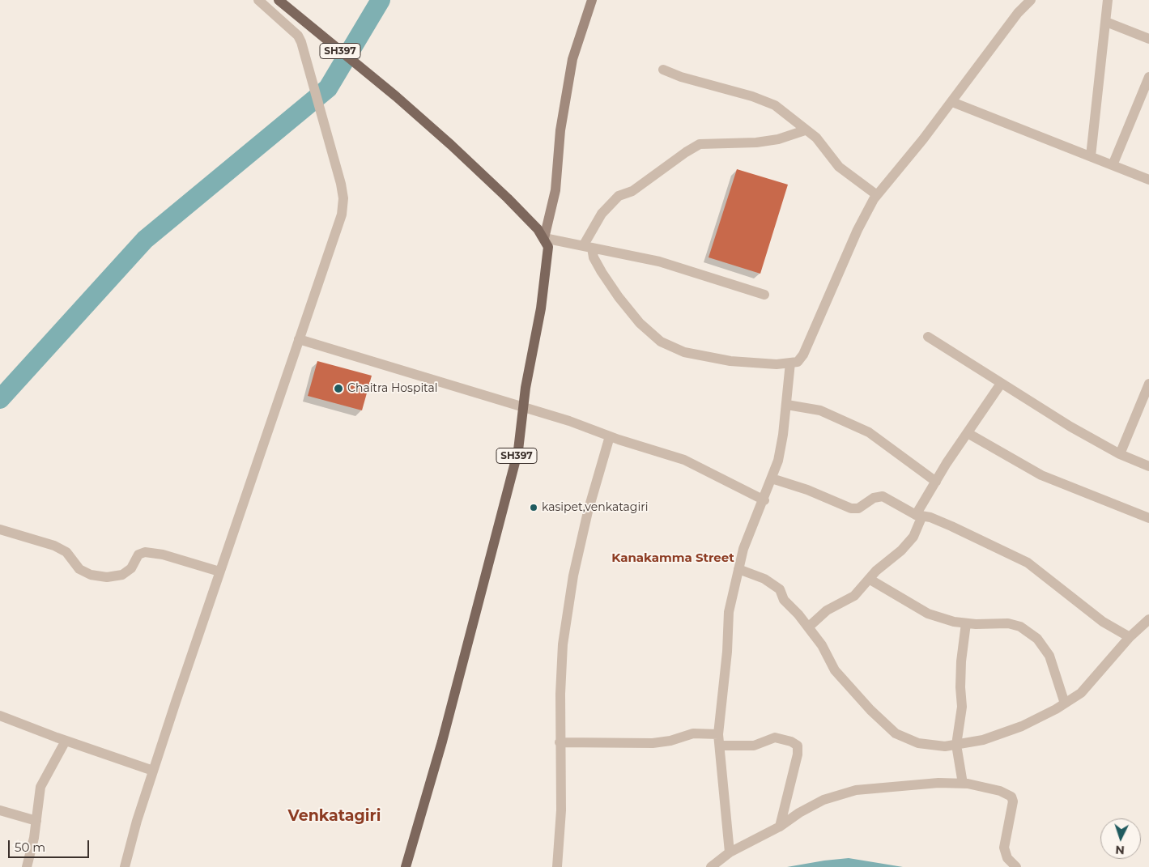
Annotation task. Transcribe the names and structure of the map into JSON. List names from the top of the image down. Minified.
{"streets":{"main road":["SH397"]},"districts":["Kanakamma Street","Venkatagiri"],"places":["Chaitra Hospital","kasipet,venkatagiri"],"scale_bar":"50 m","north":"bottom"}
